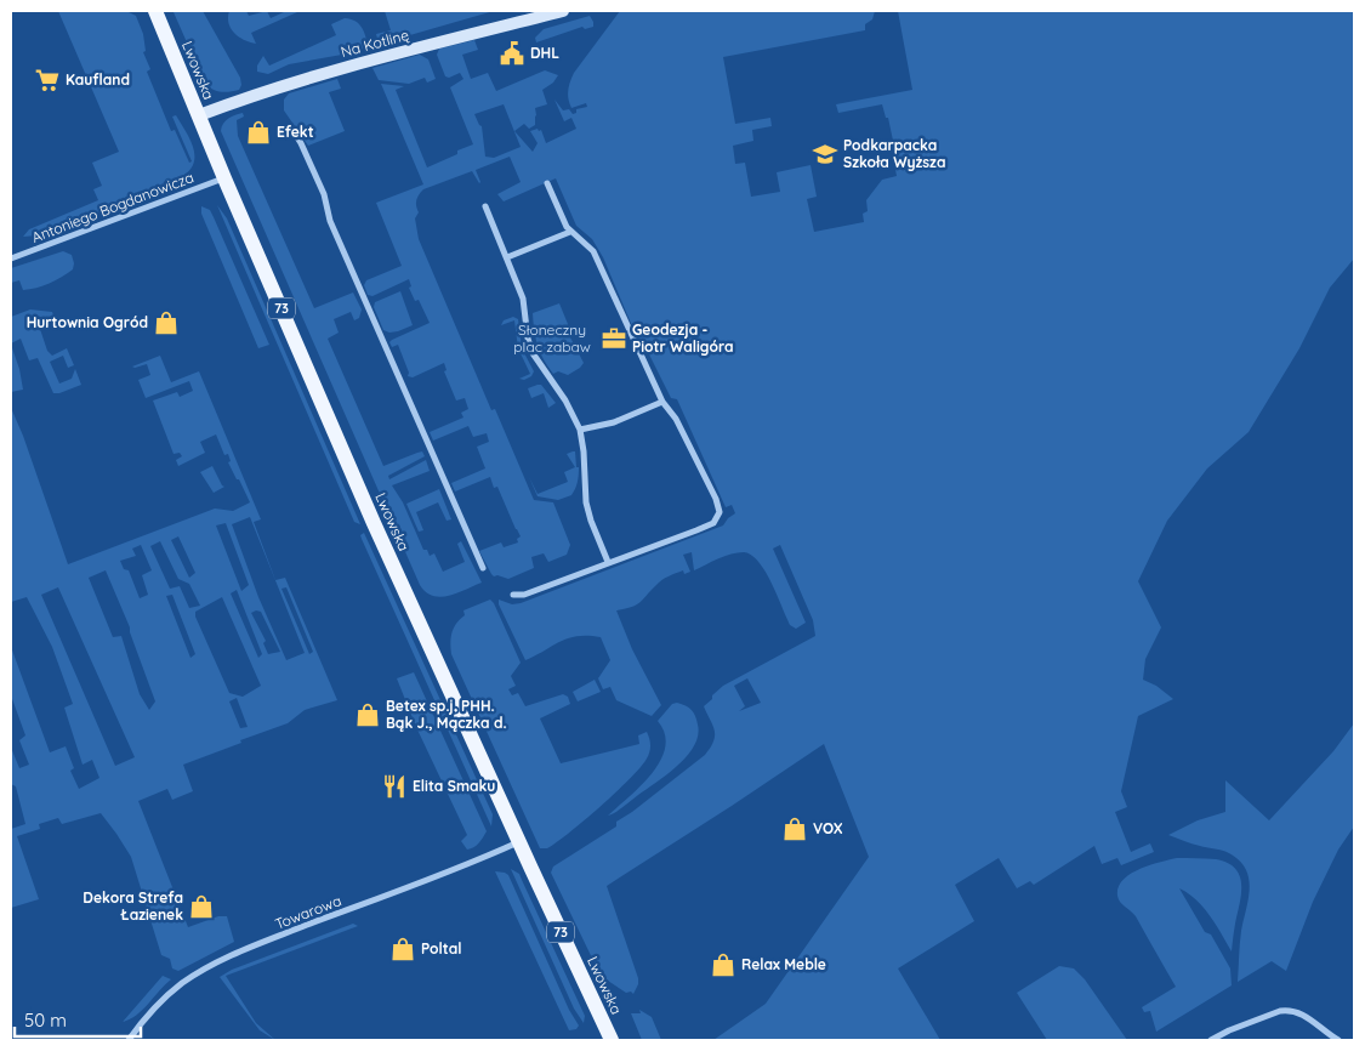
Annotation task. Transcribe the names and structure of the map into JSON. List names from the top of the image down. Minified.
{"streets":{"main road":["Lwowska","73"],"street":["Na Kotlinę","Antoniego Bogdanowicza","Towarowa"]},"crossings":[["Na Kotlinę","Lwowska"],["Lwowska","Antoniego Bogdanowicza"],["Lwowska","Towarowa"]],"parks":["Słoneczny plac zabaw"],"places":{"public building":["DHL"],"supermarket":["Kaufland"],"shop":["Efekt","Hurtownia Ogród","Betex sp.j. PHH. Bąk J., Mączka d.","VOX","Dekora Strefa Łazienek","Poltal","Relax Meble"],"school or university":["Podkarpacka Szkoła Wyższa"],"office":["Geodezja - Piotr Waligóra"],"restaurant":["Elita Smaku"]},"scale_bar":"50 m"}
